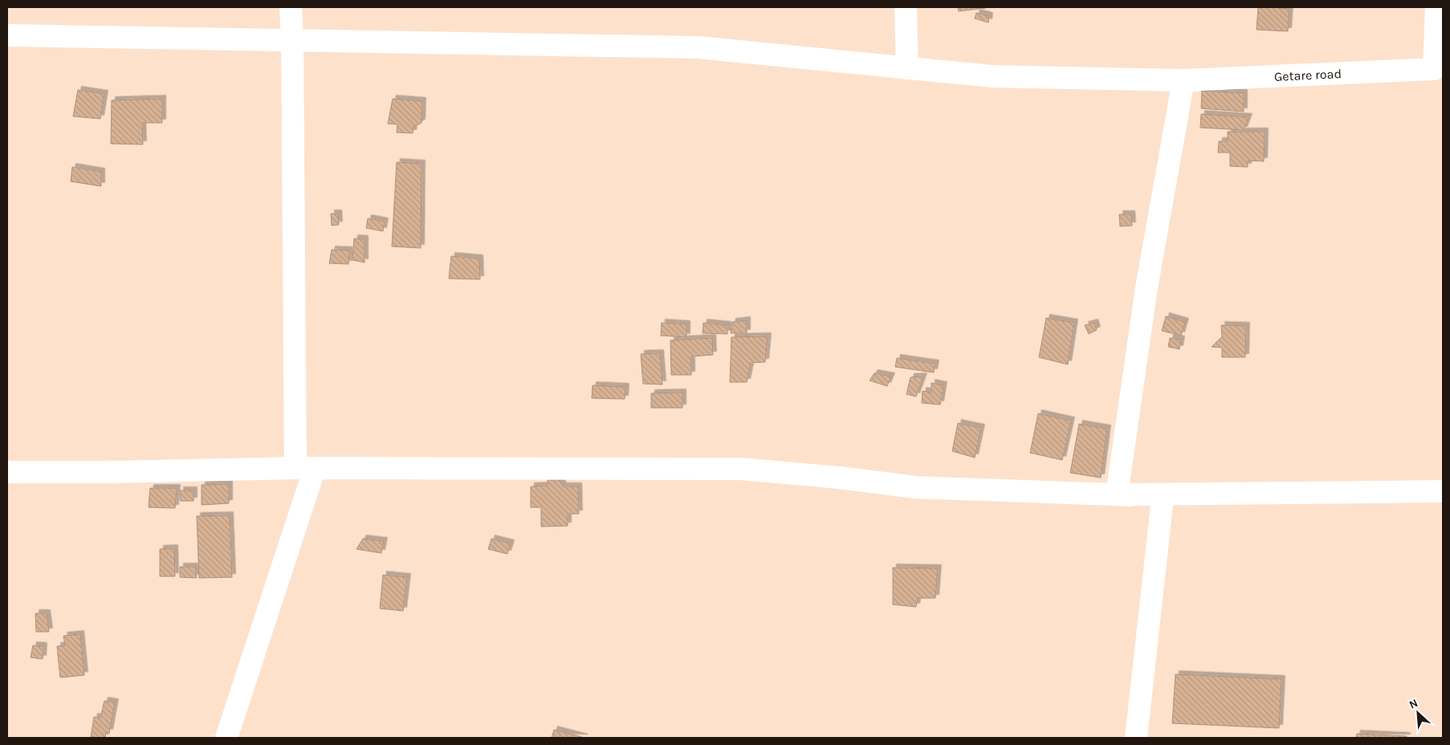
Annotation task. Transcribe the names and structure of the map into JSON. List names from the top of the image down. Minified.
{"north":"top left"}
